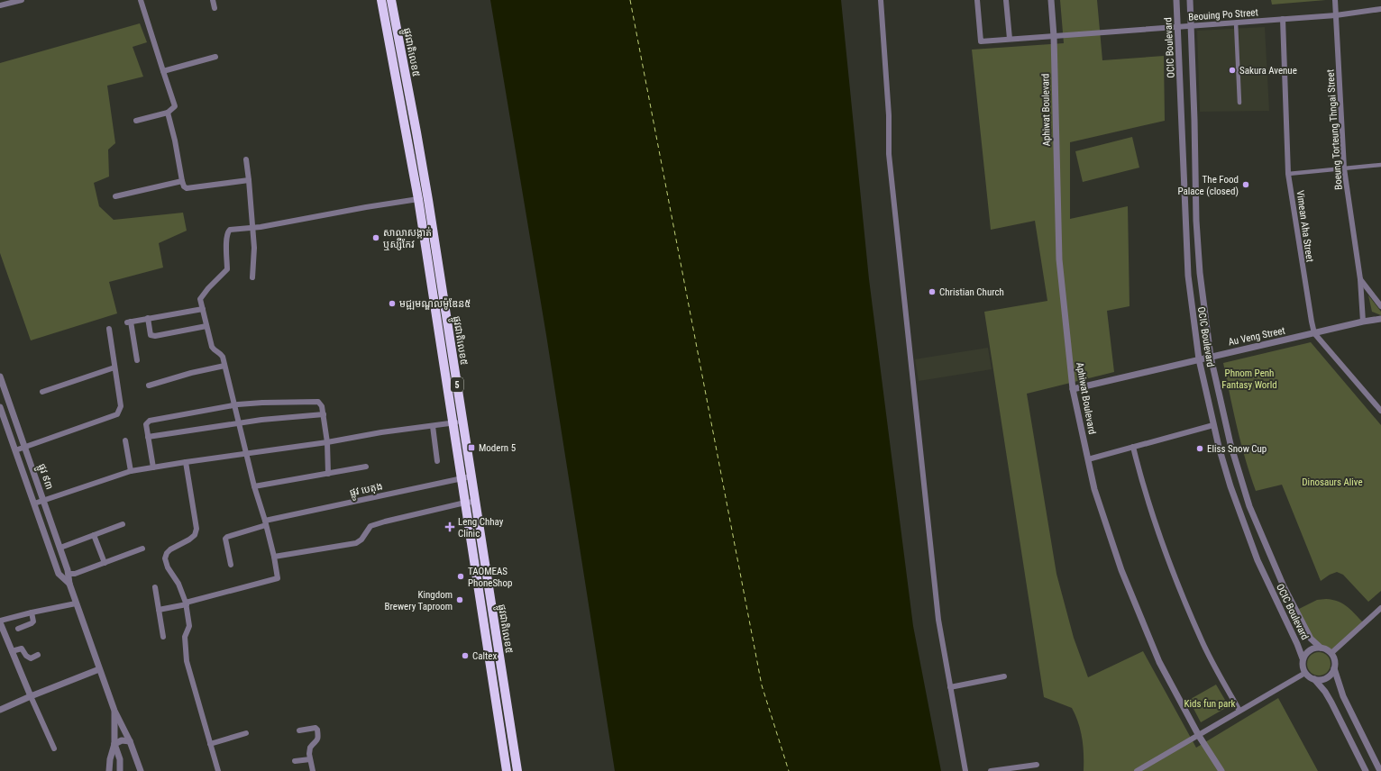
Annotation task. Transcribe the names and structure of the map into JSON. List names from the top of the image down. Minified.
{"streets":{"highway":["ផ្លូវជាតិលេខ៥","5"],"street":["Beouing Po Street","OCIC Boulevard","Aphiwat Boulevard","Boeung Torteung Thngai Street","Vimean Aha Street","Au Veng Street","ផ្លូវ ៩៣","ផ្លូវ បេតុង"]},"crossings":[["Beouing Po Street","OCIC Boulevard"],["Beouing Po Street","Aphiwat Boulevard"],["Beouing Po Street","Boeung Torteung Thngai Street"],["Beouing Po Street","Vimean Aha Street"],["OCIC Boulevard","Au Veng Street"],["ផ្លូវជាតិលេខ៥","ផ្លូវ បេតុង"],["Aphiwat Boulevard","Au Veng Street"],["Boeung Torteung Thngai Street","Au Veng Street"],["Vimean Aha Street","Au Veng Street"]],"parks":["Phnom Penh Fantasy World","Dinosaurs Alive","Kids fun park"],"places":{"other":["Sakura Avenue","The Food Palace (closed)","សាលាសង្កាត់ ឬស្សីកែវ","Christian Church","មជ្ឍមណ្ឌលម៉ូឌែន៥","Eliss Snow Cup","TAOMEAS PhoneShop","Kingdom Brewery Taproom","Caltex"],"transit":["Modern 5"],"health":["Leng Chhay Clinic"]}}
